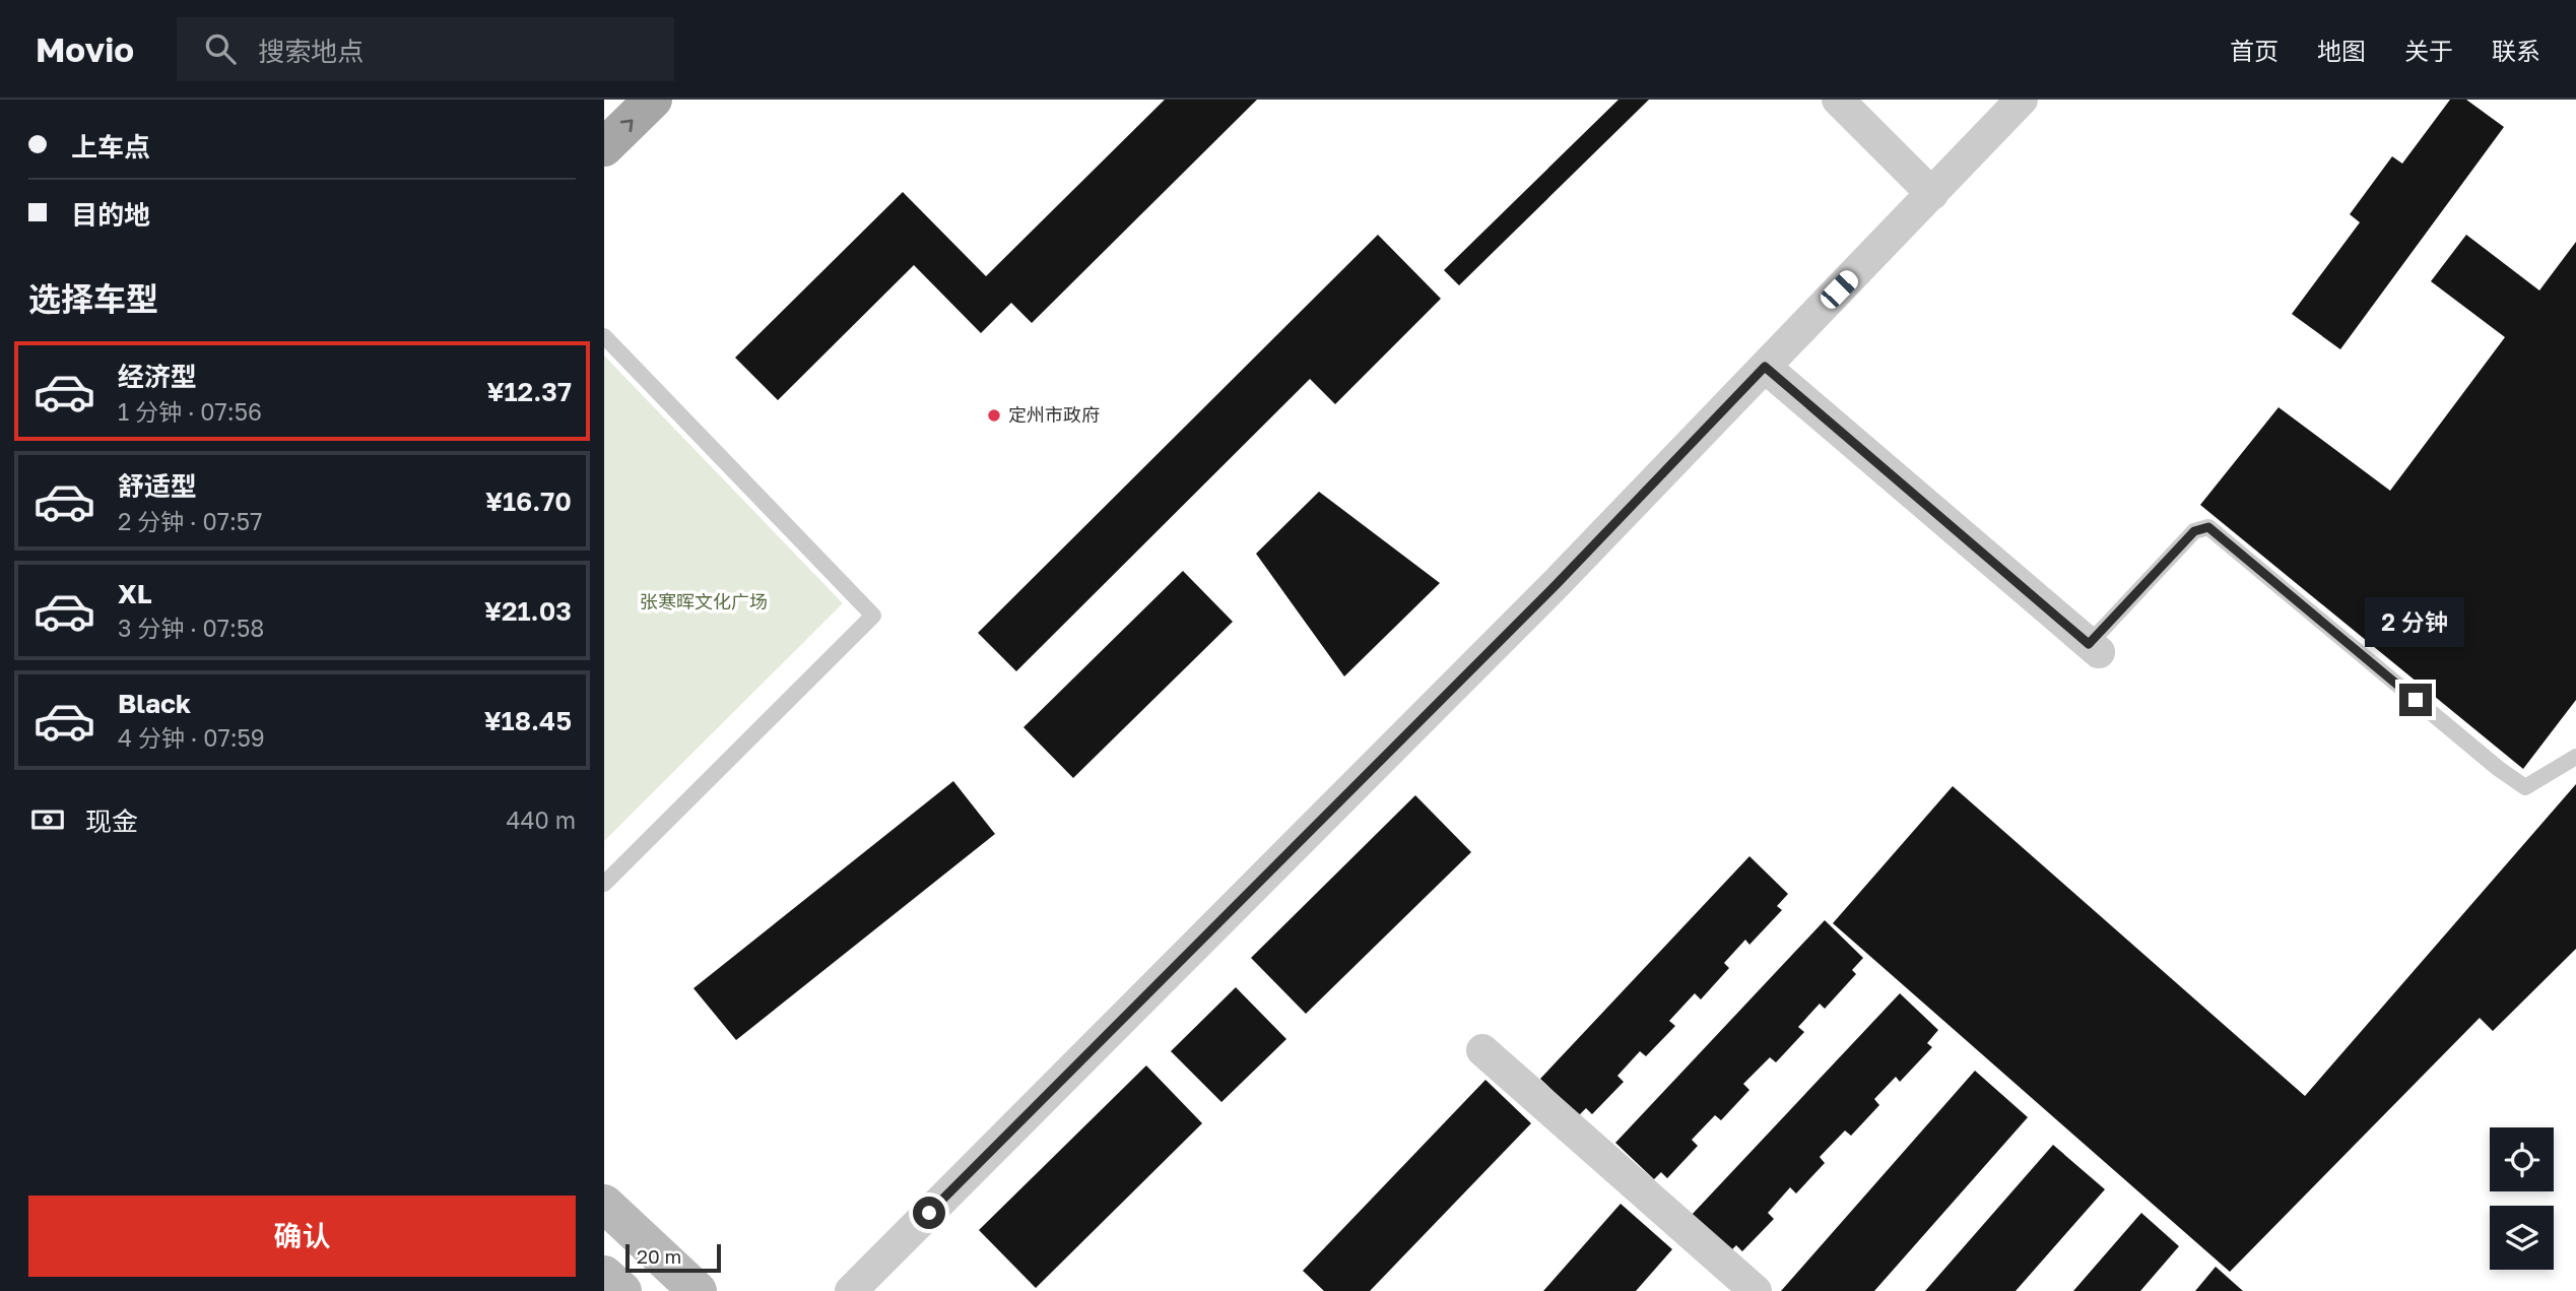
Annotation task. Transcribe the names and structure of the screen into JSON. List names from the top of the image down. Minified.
{"parks":["张寒晖文化广场"],"places":["定州市政府"],"scale_bar":"20 m","page":{"header":"Movio","search":"搜索地点","nav":["首页","地图","关于","联系"],"banner":["上车点","目的地"],"heading":"选择车型","list":[{"name":"经济型","note":"1 分钟 · 07:56","value":"¥12.37"},{"name":"舒适型","note":"2 分钟 · 07:57","value":"¥16.70"},{"name":"XL","note":"3 分钟 · 07:58","value":"¥21.03"},{"name":"Black","note":"4 分钟 · 07:59","value":"¥18.45"}],"bubble":"2 分钟","pay":["现金","440 m"],"buttons":"确认","scale":"20 m"}}
